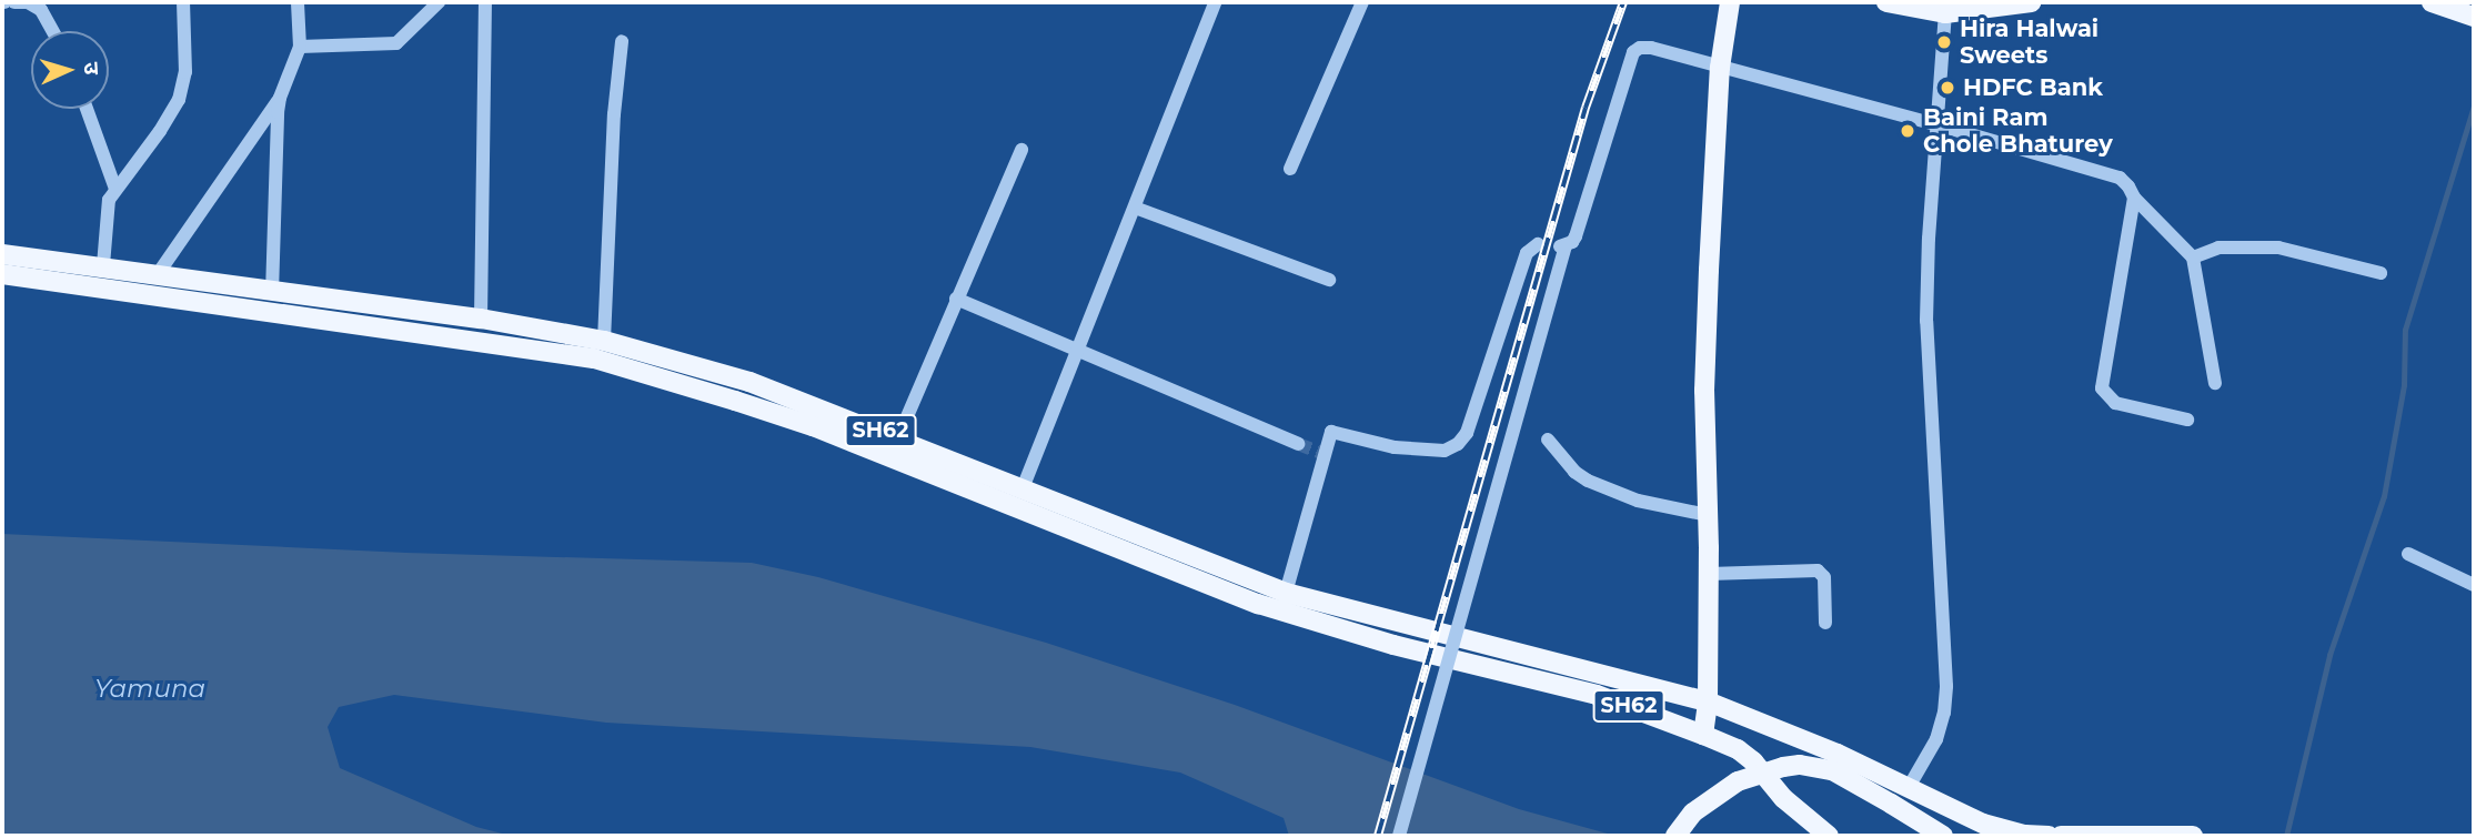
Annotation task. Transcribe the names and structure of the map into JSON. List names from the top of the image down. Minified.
{"streets":{"main road":["SH62"]},"water":["Yamuna"],"places":["Hira Halwai Sweets","HDFC Bank","Baini Ram Chole Bhaturey"],"north":"right"}
